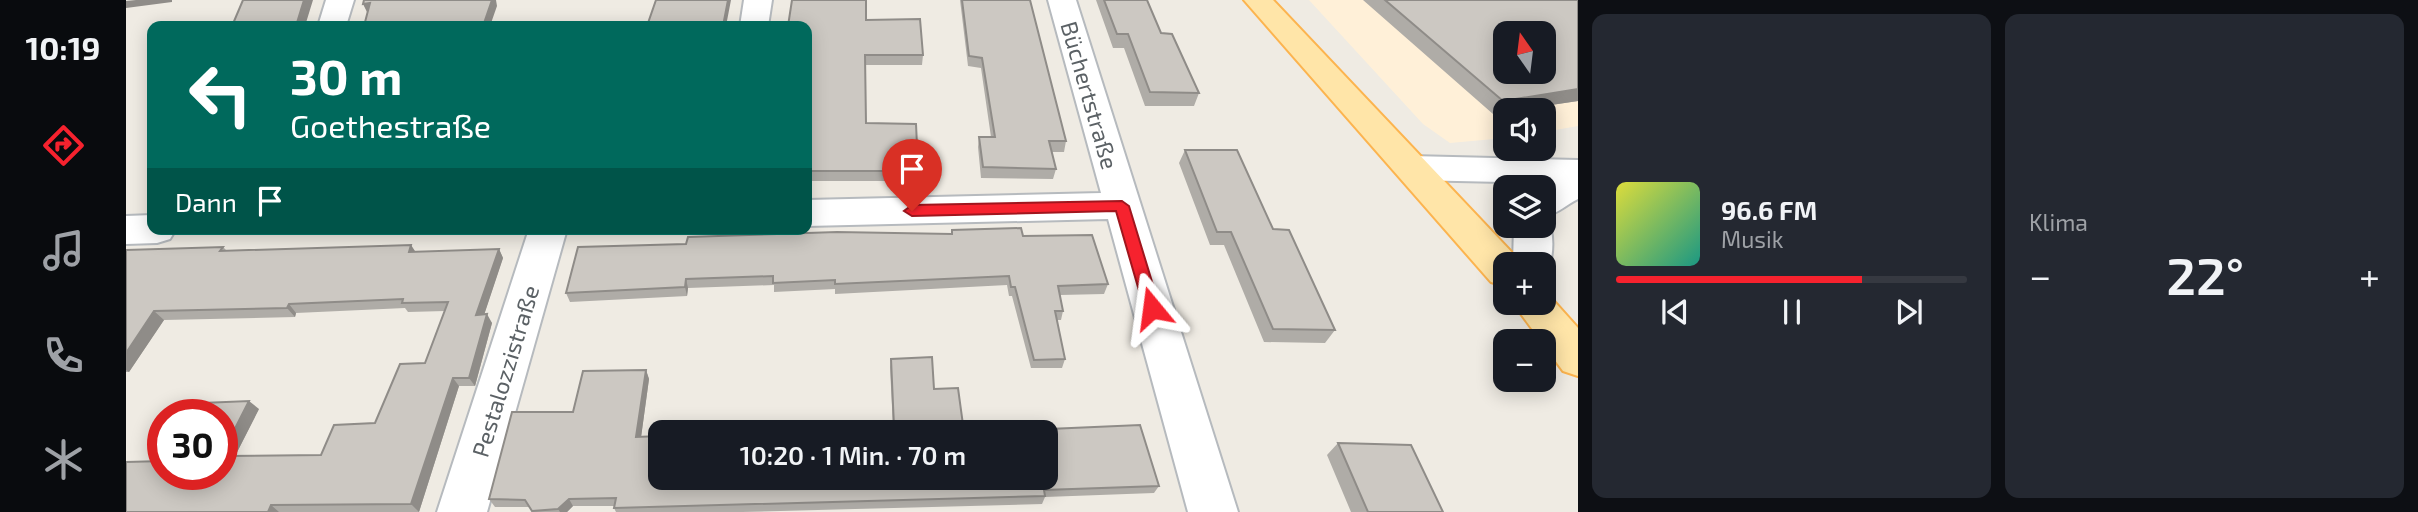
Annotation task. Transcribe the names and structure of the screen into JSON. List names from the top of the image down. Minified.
{"streets":{"street":["Büchertstraße","Pestalozzistraße"]},"north":"top","page":{"tabs":"10:19","tile":"Klima","map_buttons":["+","−"],"turn":["30 m","Goethestraße"],"then":"Dann","song":["96.6 FM","Musik"],"heat":["−","22°","+"],"limit":"30","trip":"10:20 · 1 Min. · 70 m"}}
